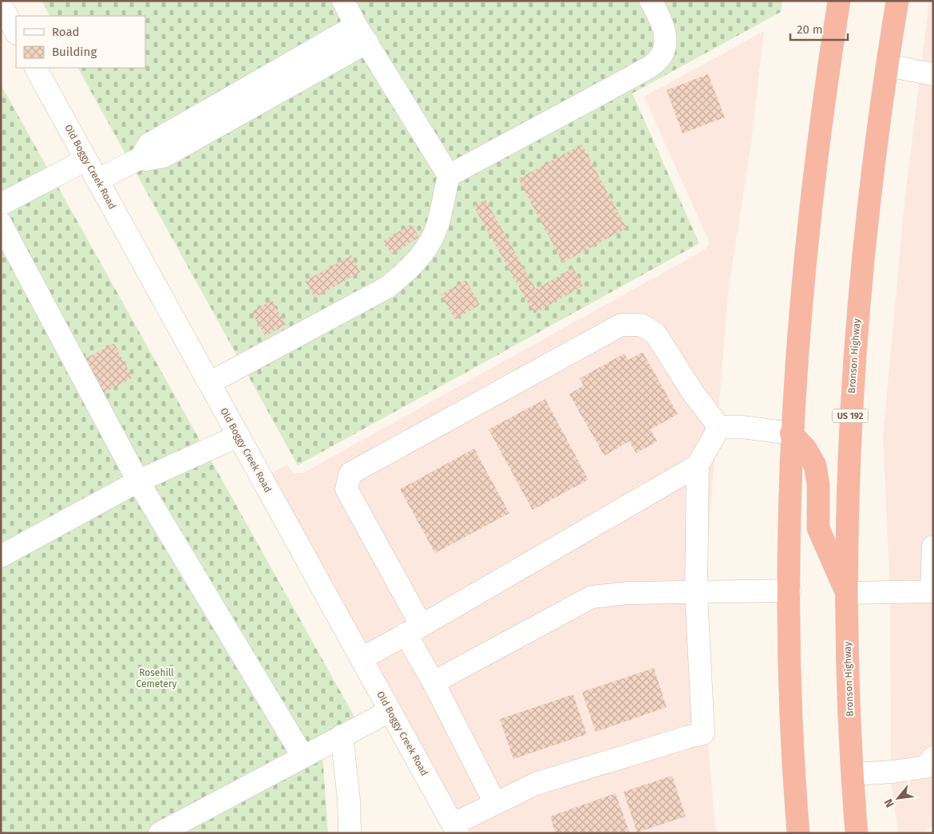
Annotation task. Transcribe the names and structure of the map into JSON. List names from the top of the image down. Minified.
{"streets":{"highway":["Bronson Highway","US 192"],"street":["Old Boggy Creek Road"]},"parks":["Rosehill Cemetery"],"legend":["Road","Building"],"scale_bar":"20 m","north":"bottom left"}
